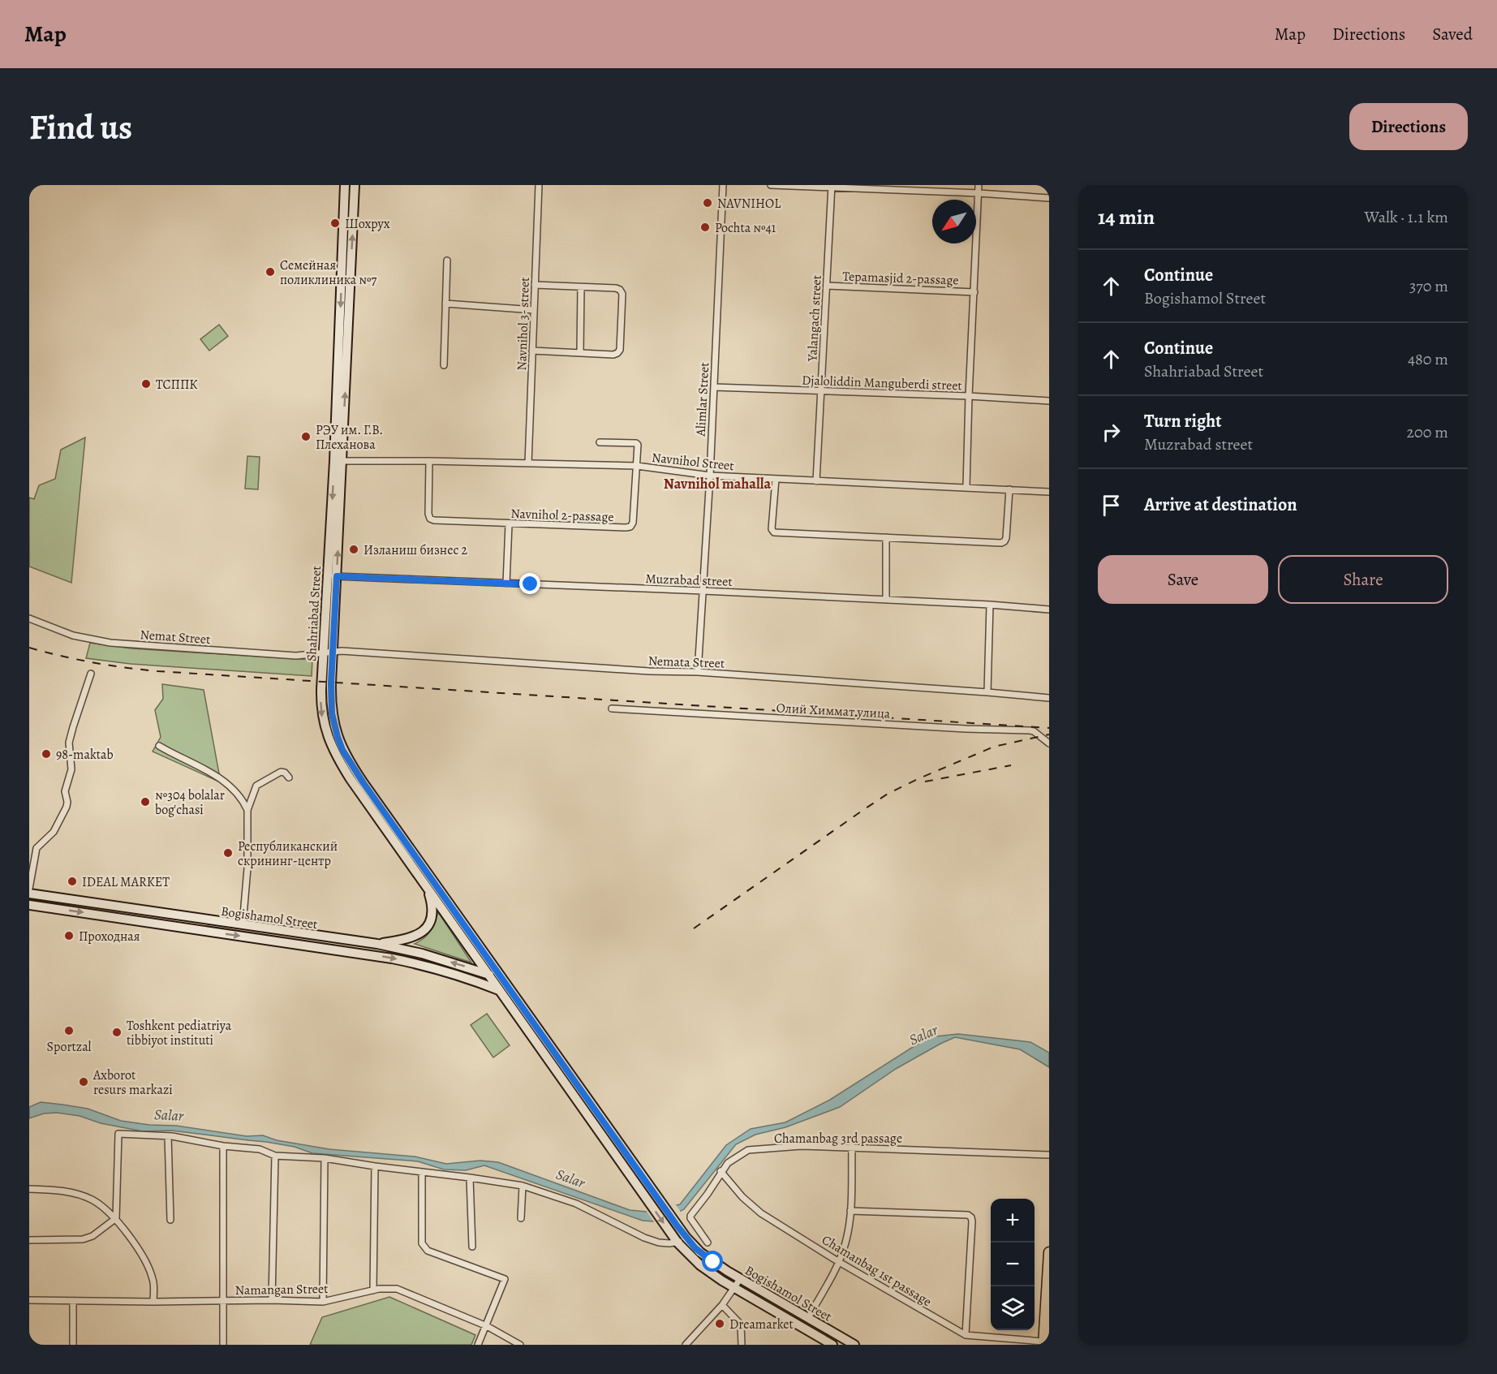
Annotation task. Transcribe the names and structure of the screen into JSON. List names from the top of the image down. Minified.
{"streets":{"main road":["Shahriabad Street","Bogishamol Street"],"street":["Tepamasjid 2-passage","Yalangach street","Navnihol 3- street","Djaloliddin Manguberdi street","Аlimlar Street","Navnihol Street","Navnihol 2-passage","Muzrabad street","Nemat Street","Nemata Street","Олий Химмат улица","Chamanbag 3rd passage","Chamanbag 1st passage","Namangan Street"]},"crossings":[["Tepamasjid 2-passage","Yalangach street"],["Yalangach street","Djaloliddin Manguberdi street"],["Yalangach street","Navnihol Street"],["Navnihol 3- street","Navnihol Street"],["Djaloliddin Manguberdi street","Аlimlar Street"],["Аlimlar Street","Navnihol Street"],["Аlimlar Street","Muzrabad street"],["Аlimlar Street","Nemata Street"],["Navnihol Street","Navnihol 2-passage"],["Navnihol Street","Shahriabad Street"],["Muzrabad street","Shahriabad Street"],["Shahriabad Street","Nemat Street"],["Shahriabad Street","Nemata Street"],["Shahriabad Street","Bogishamol Street"],["Nemat Street","Nemata Street"],["Chamanbag 3rd passage","Chamanbag 1st passage"]],"districts":["Navnihol mahalla"],"water":["Salar"],"places":["NAVNIHOL","Шохрух","Pochta №41","Cемейная поликлиника №7","ТСППК","РЭУ им. Г.В. Плеханова","Изланиш бизнес 2","98-maktab","№304 bolalar bog'chasi","Республиканский скрининг-центр","IDEAL MARKET","Проходная","Sportzal","Toshkent pediatriya tibbiyot instituti","Axborot resurs markazi","Dreamarket"],"north":"bottom left","page":{"header":"Map","nav":["Map","Directions","Saved"],"buttons":["Directions",["Save","Share"]],"title":"Find us","heading":["14 min","Walk · 1.1 km"],"list":[["Continue","Bogishamol Street","370 m"],["Continue","Shahriabad Street","480 m"],["Turn right","Muzrabad street","200 m"],"Arrive at destination"],"map_buttons":["+","−"]}}
